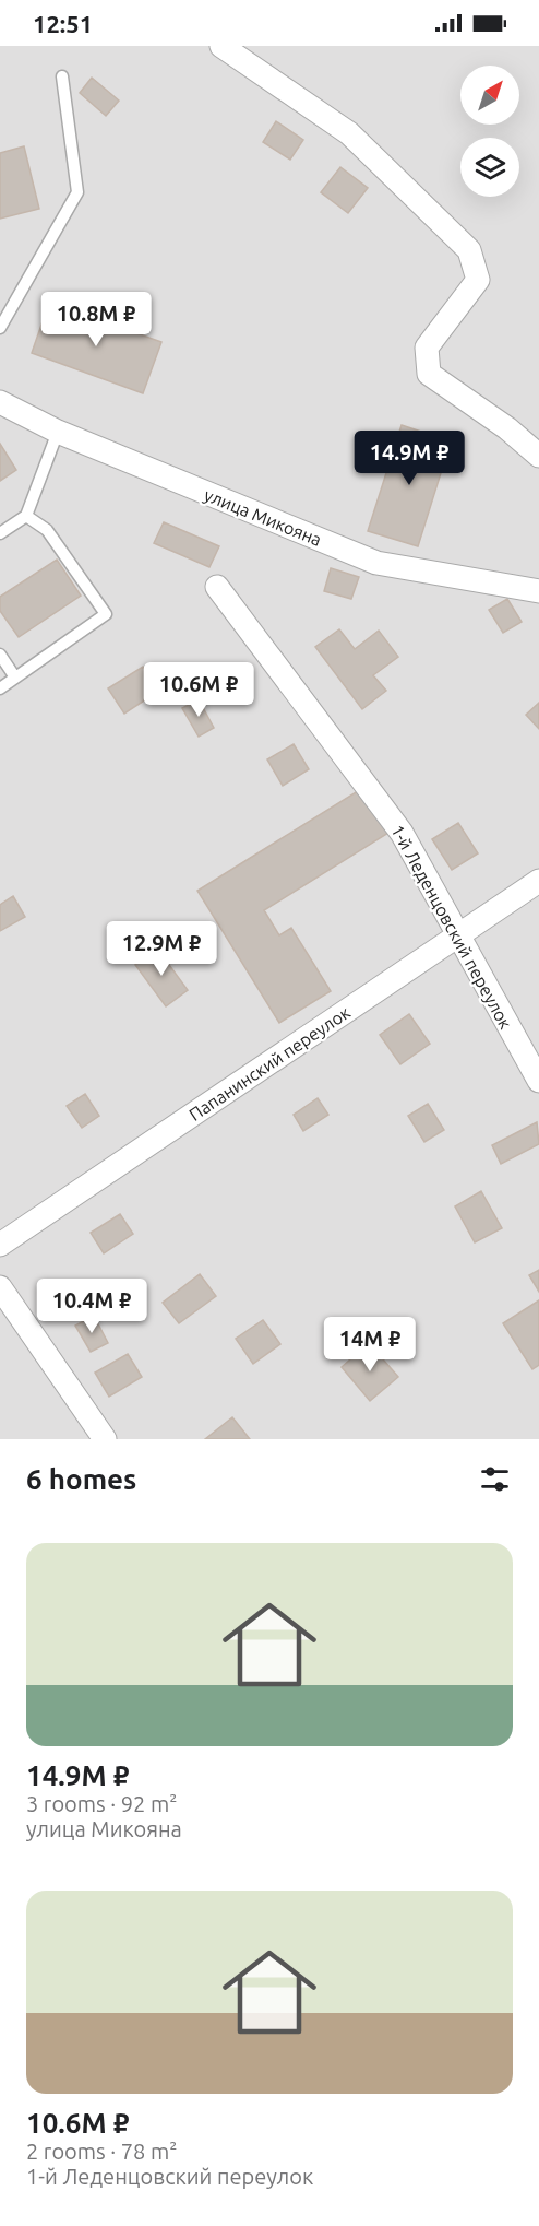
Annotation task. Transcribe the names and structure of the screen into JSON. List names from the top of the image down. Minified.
{"streets":{"street":["улица Микояна","1-й Леденцовский переулок","Папанинский переулок"]},"crossings":[["1-й Леденцовский переулок","Папанинский переулок"]],"north":"top right","page":{"status":"12:51","price":["10.8M ₽","14.9M ₽","10.6M ₽","12.9M ₽","10.4M ₽","14M ₽"],"heading":"6 homes","list":[{"name":"14.9M ₽","note":"3 rooms · 92 m² · улица Микояна"},{"name":"10.6M ₽","note":"2 rooms · 78 m² · 1-й Леденцовский переулок"}]}}
